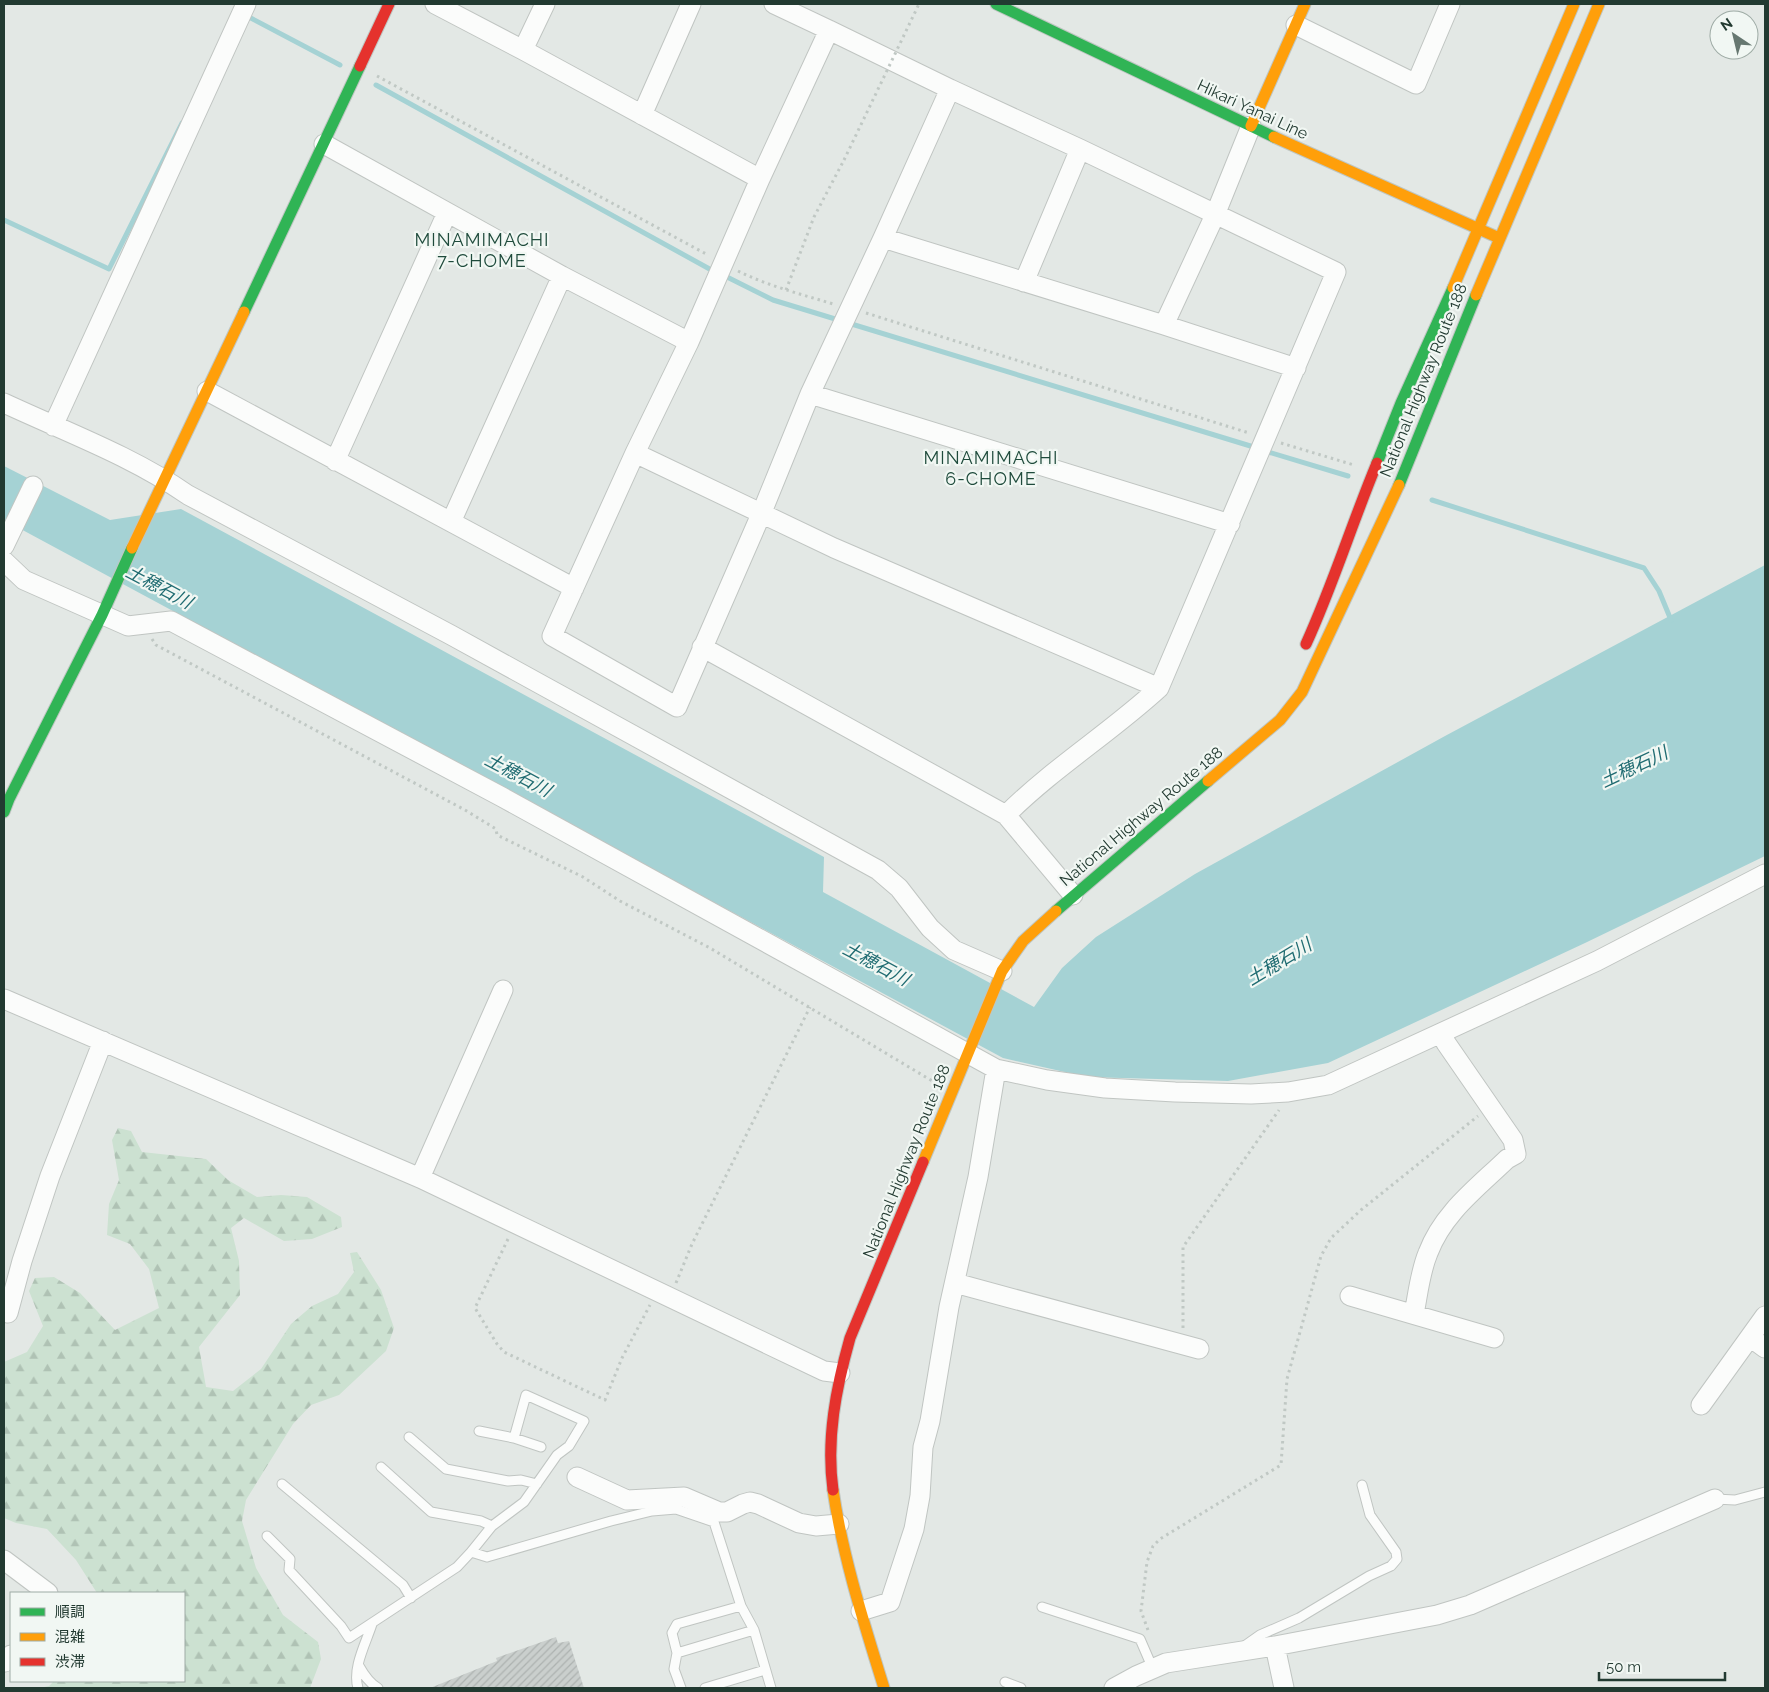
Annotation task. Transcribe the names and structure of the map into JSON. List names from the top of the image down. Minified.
{"streets":{"main road":["Hikari Yanai Line","National Highway Route 188"]},"crossings":[["Hikari Yanai Line","National Highway Route 188"]],"districts":["MINAMIMACHI 7-CHOME","MINAMIMACHI 6-CHOME"],"water":["土穂石川"],"legend":["順調","混雑","渋滞"],"scale_bar":"50 m","north":"top left"}
